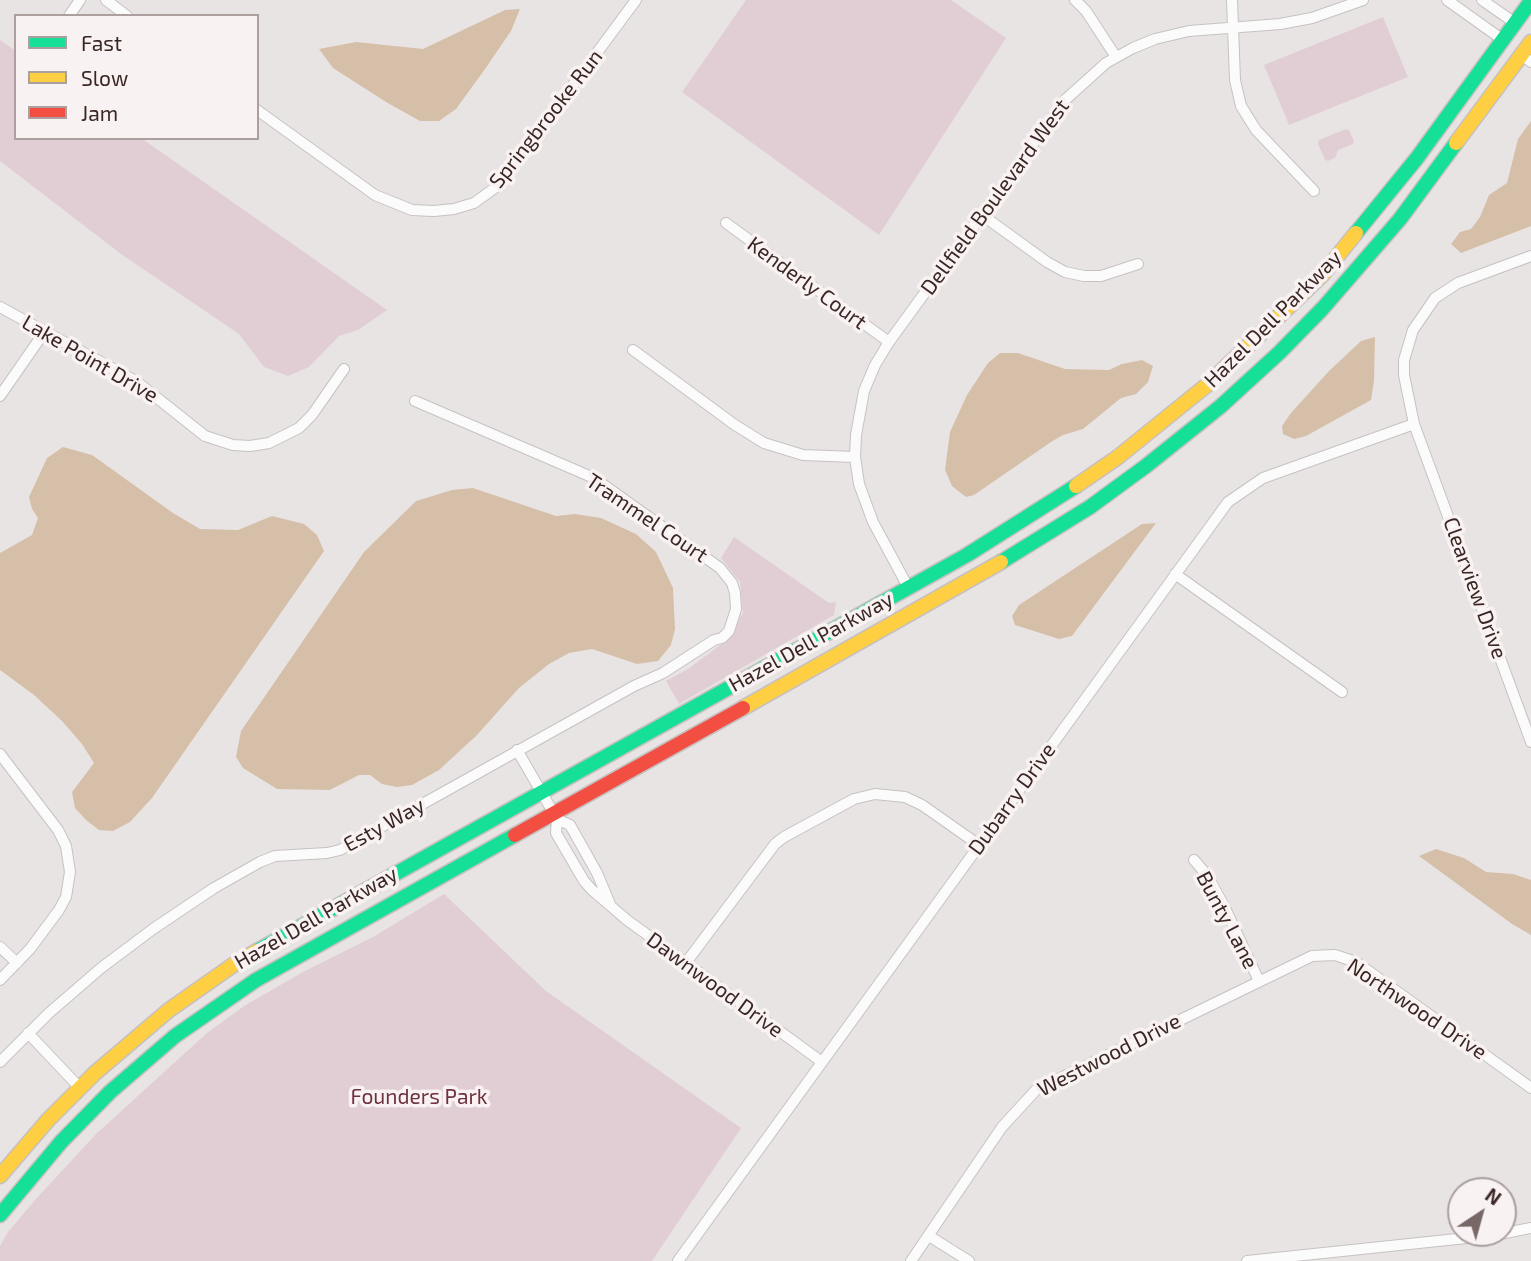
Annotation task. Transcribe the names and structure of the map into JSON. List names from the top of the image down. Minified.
{"streets":{"main road":["Hazel Dell Parkway"],"street":["Springbrooke Run","Dellfield Boulevard West","Kenderly Court","Lake Point Drive","Trammel Court","Clearview Drive","Dubarry Drive","Esty Way","Bunty Lane","Dawnwood Drive","Northwood Drive","Westwood Drive"]},"crossings":[["Dellfield Boulevard West","Kenderly Court"],["Dellfield Boulevard West","Hazel Dell Parkway"],["Hazel Dell Parkway","Dawnwood Drive"],["Trammel Court","Esty Way"],["Clearview Drive","Dubarry Drive"],["Dubarry Drive","Dawnwood Drive"],["Esty Way","Dawnwood Drive"],["Bunty Lane","Northwood Drive"],["Bunty Lane","Westwood Drive"],["Northwood Drive","Westwood Drive"]],"parks":["Founders Park"],"legend":["Fast","Slow","Jam"],"north":"top right"}
